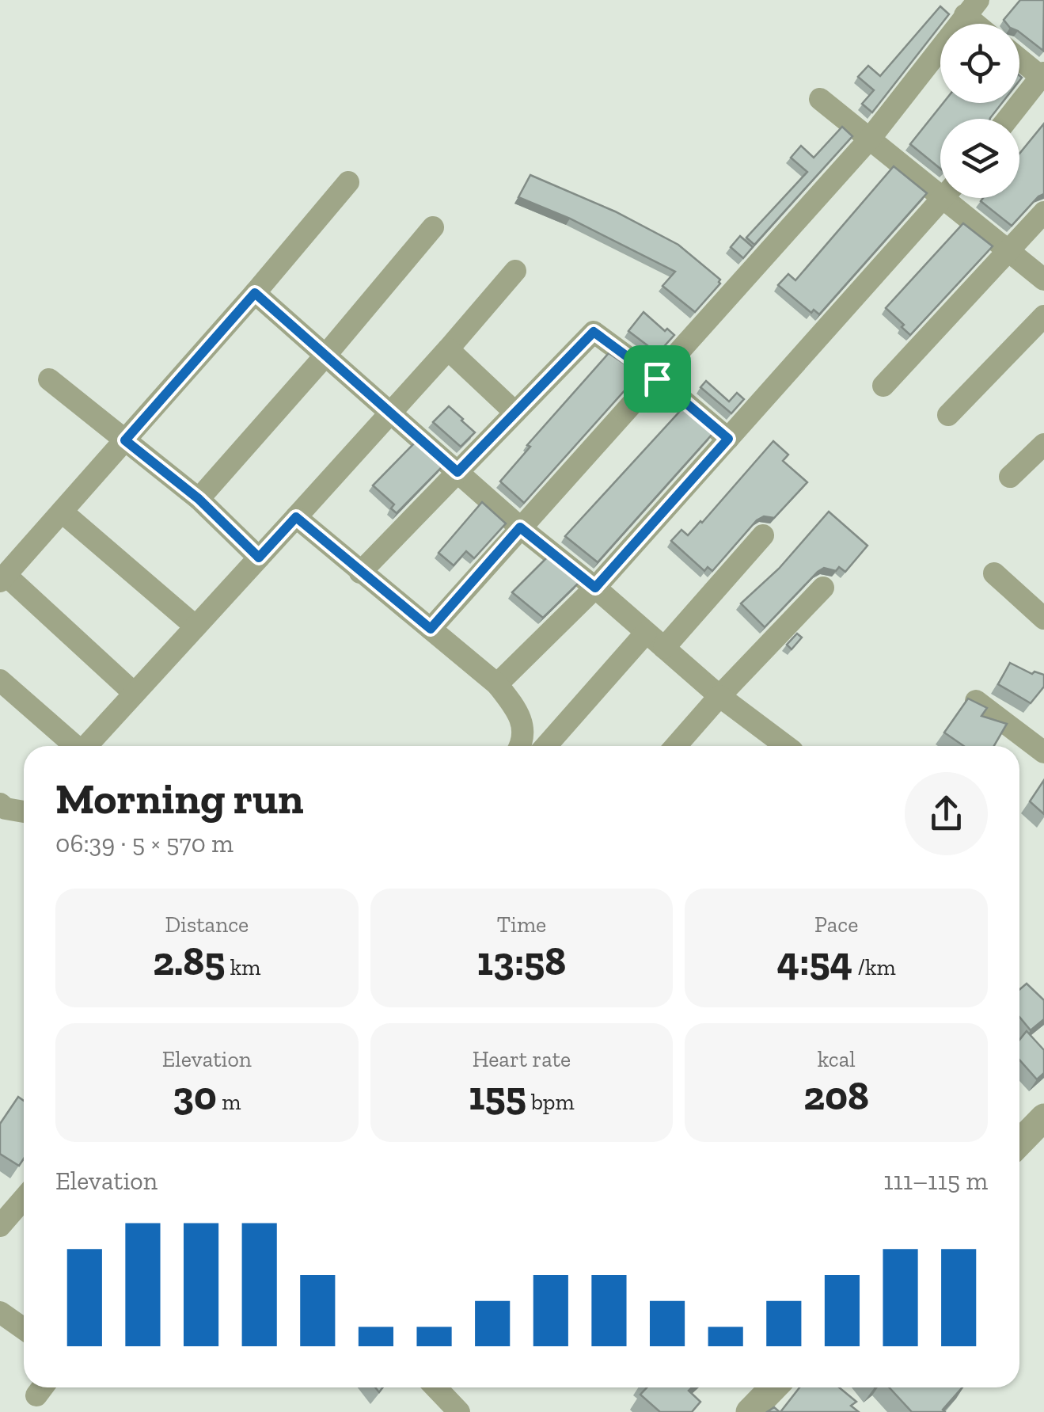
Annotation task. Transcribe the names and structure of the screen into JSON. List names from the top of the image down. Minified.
{"page":{"heading":["Morning run","06:39 · 5 × 570 m"],"stats":[["Distance","2.85 km"],["Time","13:58"],["Pace","4:54 /km"],["Elevation","30 m"],["Heart rate","155 bpm"],["kcal","208"]],"chart":["Elevation","111–115 m"]}}
